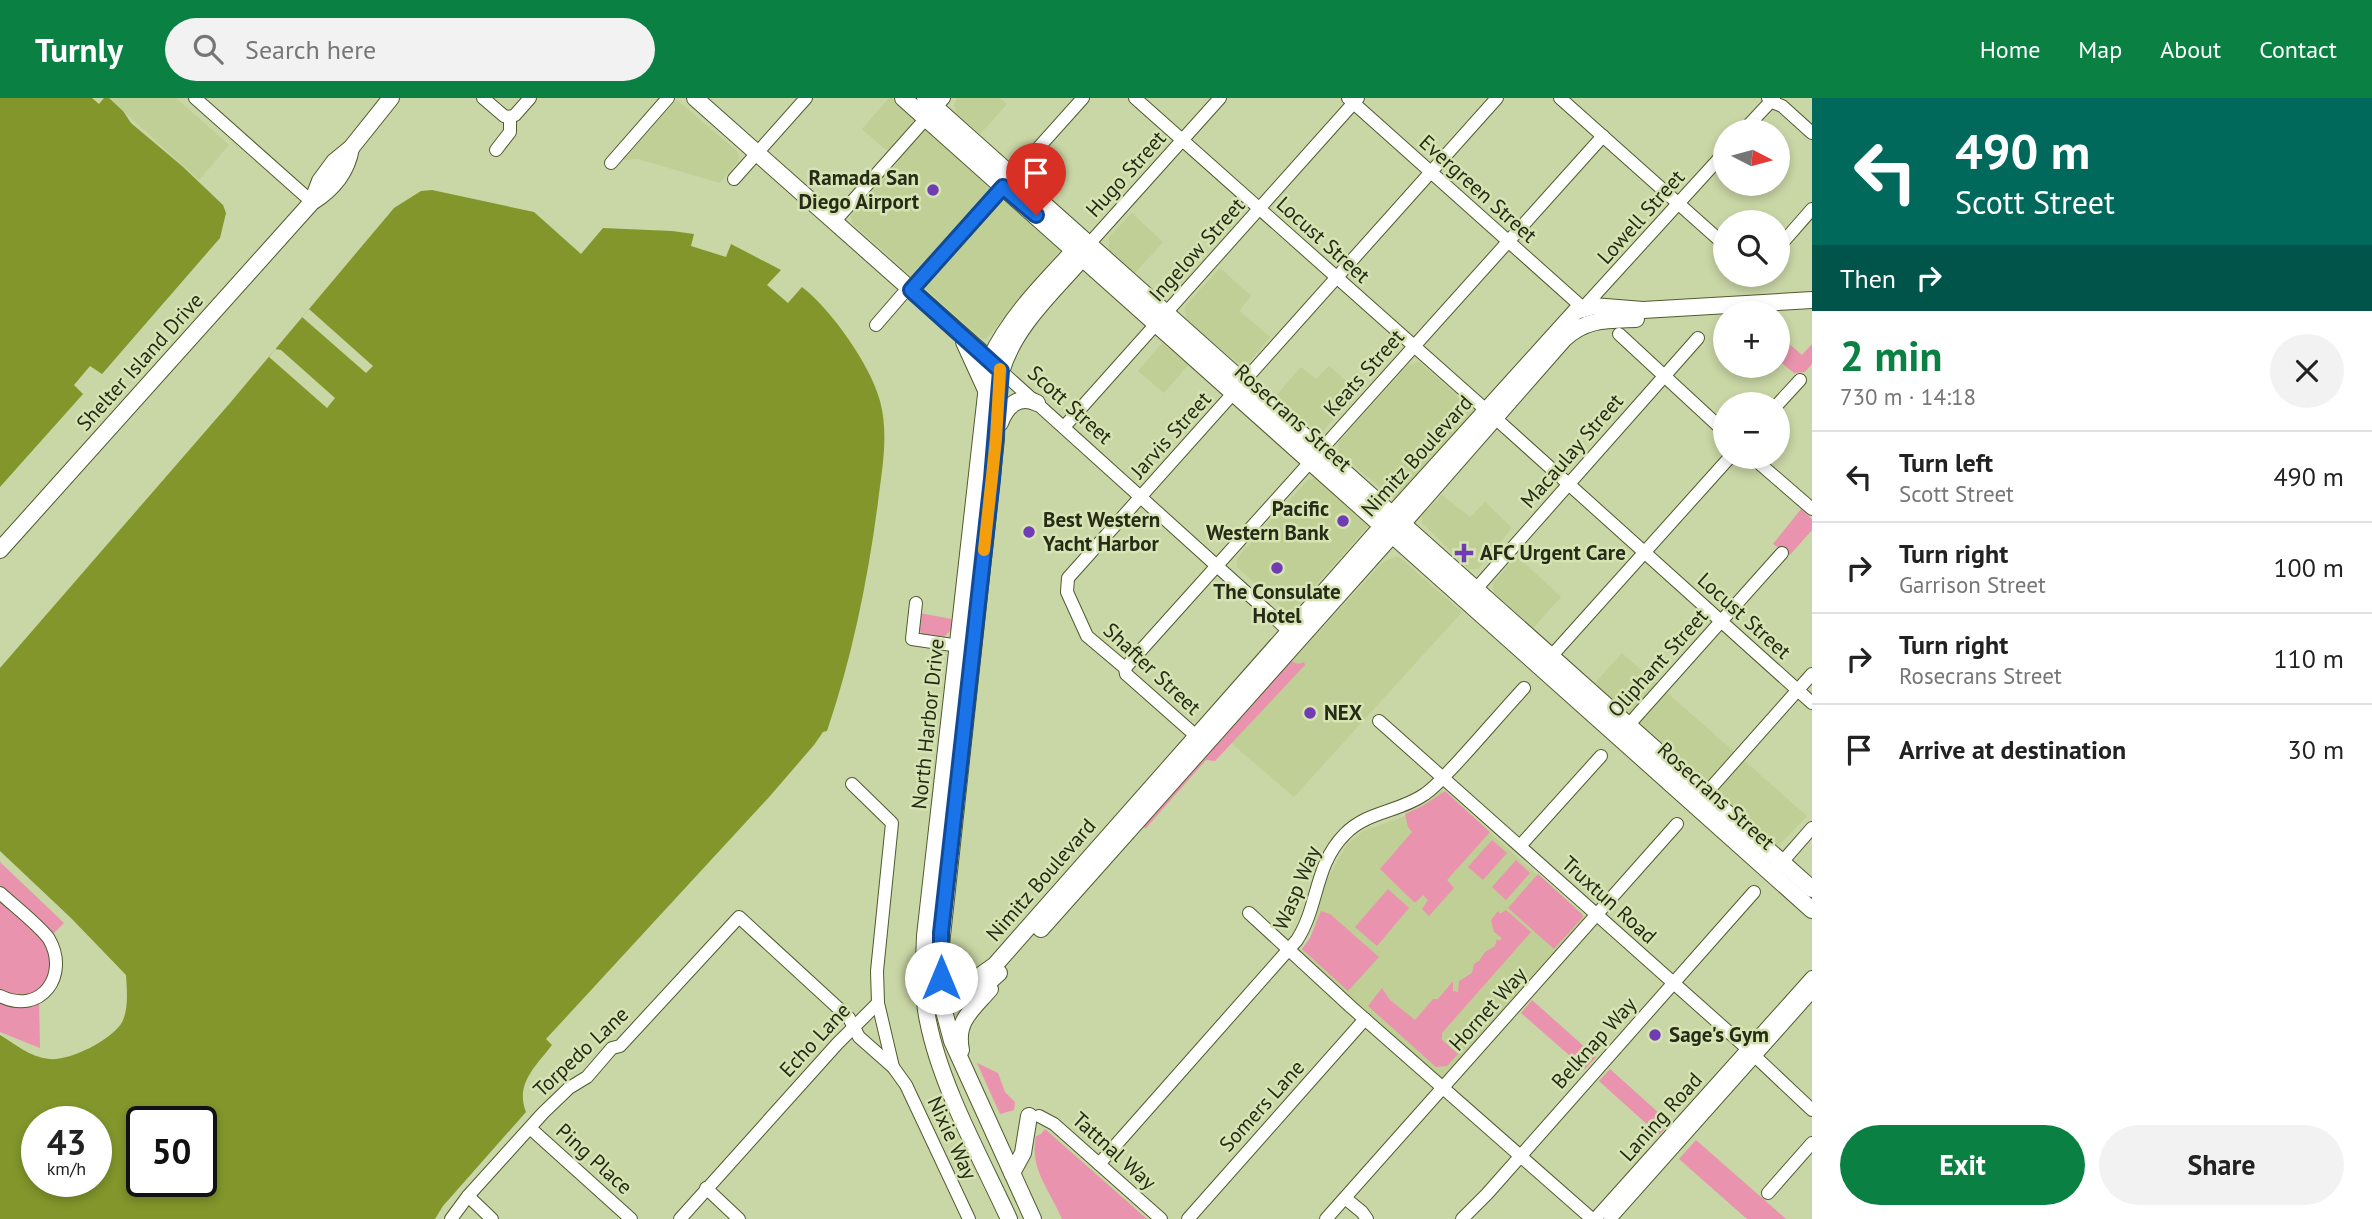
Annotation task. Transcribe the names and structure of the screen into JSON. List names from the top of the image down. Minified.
{"streets":{"main road":["Shelter Island Drive","Scott Street","Rosecrans Street","Nimitz Boulevard","North Harbor Drive"],"street":["Hugo Street","Evergreen Street","Lowell Street","Locust Street","Ingelow Street","Keats Street","Jarvis Street","Macaulay Street","Oliphant Street","Shafter Street","Wasp Way","Truxtun Road","Hornet Way","Echo Lane","Belknap Way","Torpedo Lane","Somers Lane","Laning Road","Nixie Way","Tattnal Way","Ping Place"]},"crossings":[["Hugo Street","Locust Street"],["Hugo Street","Rosecrans Street"],["Hugo Street","North Harbor Drive"],["Evergreen Street","Lowell Street"],["Evergreen Street","Ingelow Street"],["Evergreen Street","Keats Street"],["Evergreen Street","Jarvis Street"],["Evergreen Street","Nimitz Boulevard"],["Lowell Street","Nimitz Boulevard"],["Locust Street","Ingelow Street"],["Locust Street","Keats Street"],["Locust Street","Jarvis Street"],["Locust Street","Macaulay Street"],["Locust Street","Nimitz Boulevard"],["Locust Street","Oliphant Street"],["Ingelow Street","Scott Street"],["Ingelow Street","Rosecrans Street"],["Keats Street","Scott Street"],["Keats Street","Rosecrans Street"],["Keats Street","Shafter Street"],["Scott Street","Jarvis Street"],["Scott Street","Nimitz Boulevard"],["Scott Street","North Harbor Drive"],["Rosecrans Street","Jarvis Street"],["Rosecrans Street","Macaulay Street"],["Rosecrans Street","Nimitz Boulevard"],["Rosecrans Street","Oliphant Street"],["Rosecrans Street","North Harbor Drive"],["Jarvis Street","Shafter Street"],["Nimitz Boulevard","Shafter Street"],["Nimitz Boulevard","North Harbor Drive"],["Wasp Way","Truxtun Road"],["Wasp Way","Tattnal Way"],["Truxtun Road","Hornet Way"],["Truxtun Road","Belknap Way"],["Truxtun Road","Laning Road"],["Echo Lane","Torpedo Lane"],["Torpedo Lane","Ping Place"]],"places":{"other":["Ramada San Diego Airport","Pacific Western Bank","Best Western Yacht Harbor","The Consulate Hotel","NEX","Sage's Gym"],"health":["AFC Urgent Care"]},"north":"right","page":{"header":"Turnly","search":"Search here","nav":["Home","Map","About","Contact"],"turn":["490 m","Scott Street"],"map_buttons":["+","−"],"then":"Then","heading":["2 min","730 m · 14:18"],"list":[{"name":"Turn left","note":"Scott Street","value":"490 m"},{"name":"Turn right","note":"Garrison Street","value":"100 m"},{"name":"Turn right","note":"Rosecrans Street","value":"110 m"},{"name":"Arrive at destination","value":"30 m"}],"speed":"43 km/h","limit":"50","buttons":["Exit","Share"]}}
